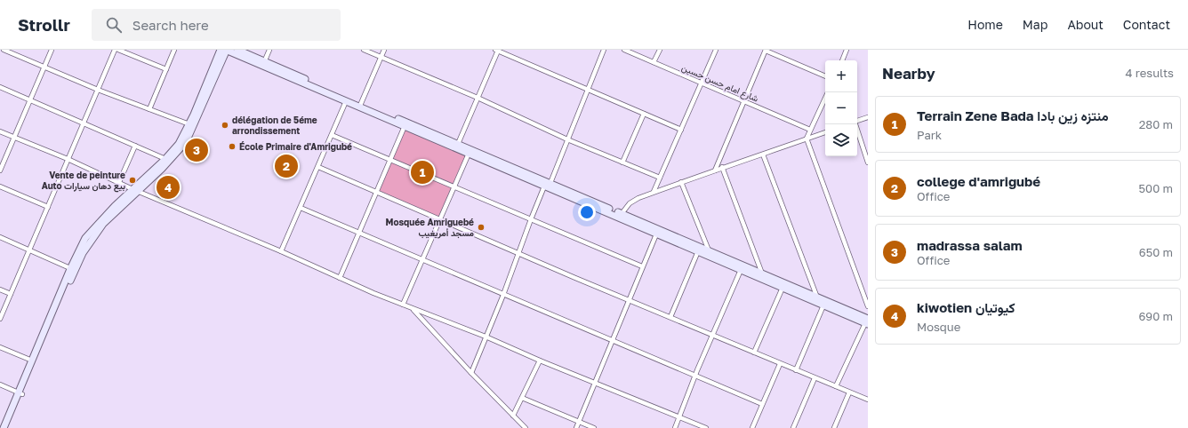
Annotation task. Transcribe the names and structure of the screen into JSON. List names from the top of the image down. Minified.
{"streets":{"street":["شارع امام حسن حسين"]},"places":["délégation de 5éme arrondissement","École Primaire d'Amrigubé","Vente de peinture Auto بيع دهان سيارات","Mosquée Amriguebé مسجد أمريغيب"],"page":{"header":"Strollr","search":"Search here","nav":["Home","Map","About","Contact"],"heading":["Nearby","4 results"],"map_buttons":["+","−"],"list":[{"mark":"1","name":"Terrain Zene Bada منتزه زين بادا","note":"Park","value":"280 m"},{"mark":"2","name":"college d'amrigubé","note":"Office","value":"500 m"},{"mark":"3","name":"madrassa salam","note":"Office","value":"650 m"},{"mark":"4","name":"kiwotien كيوتيان","note":"Mosque","value":"690 m"}],"pins":["3","2","1","4"]}}
